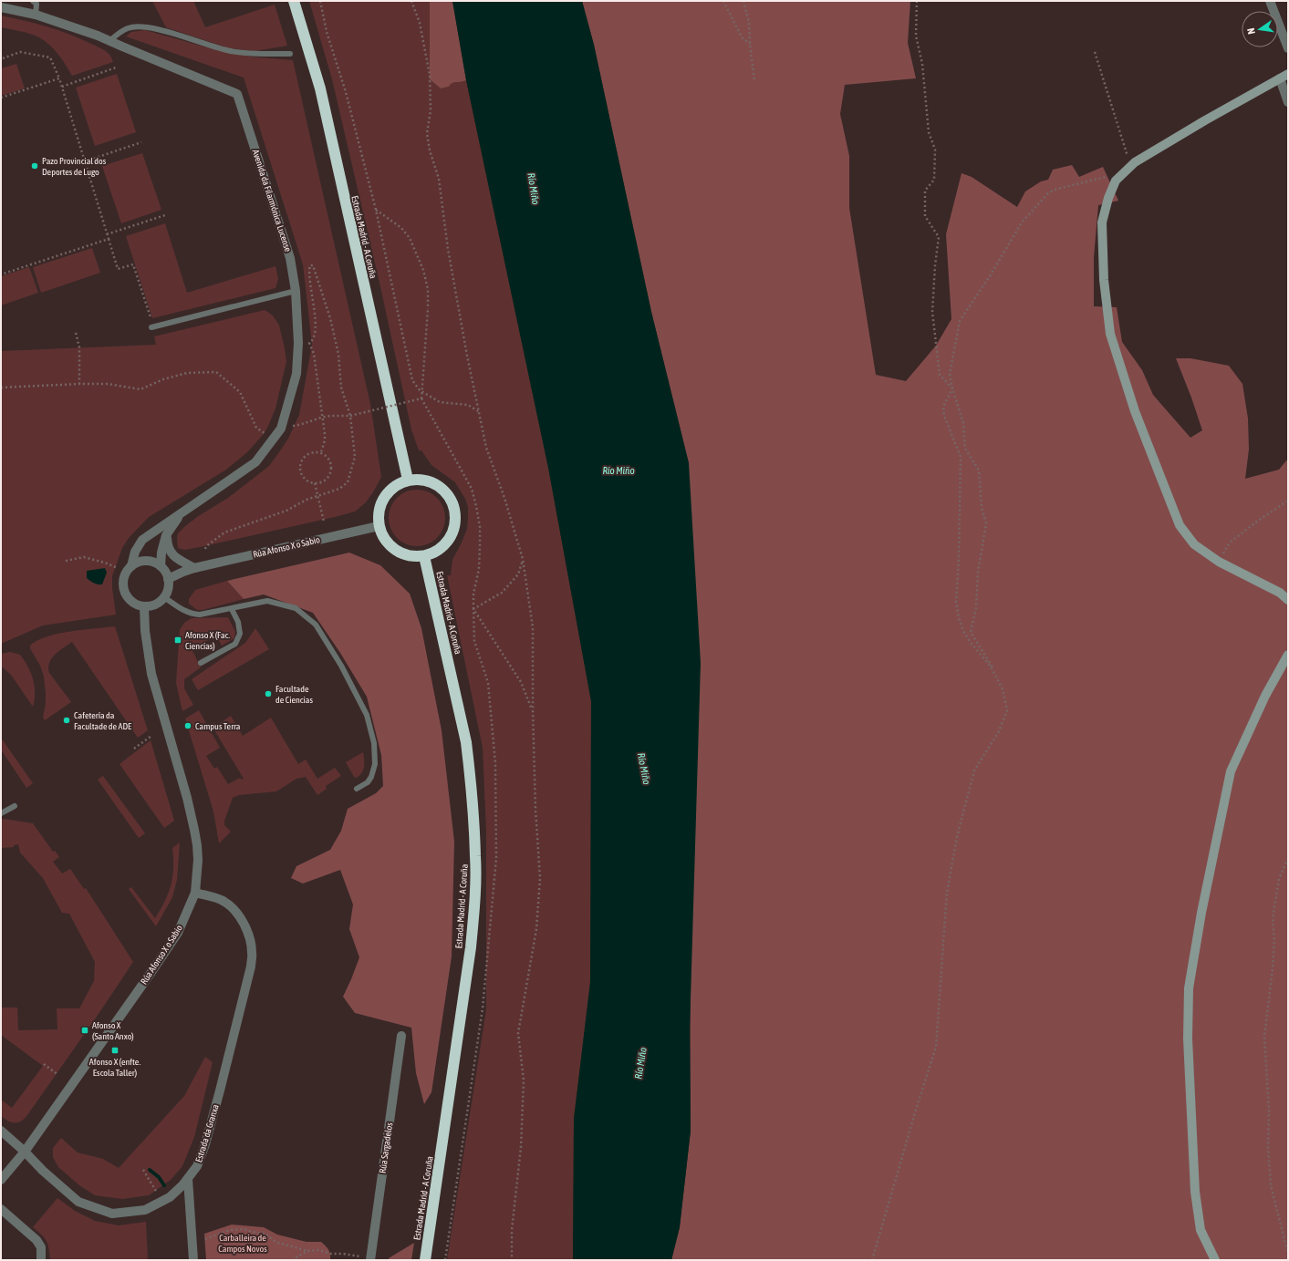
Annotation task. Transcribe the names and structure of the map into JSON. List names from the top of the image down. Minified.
{"streets":{"highway":["Estrada Madrid - A Coruña"],"street":["Avenida da Filarmónica Lucense","Rúa Afonso X o Sabio","Estrada da Granxa","Rúa Sargadelos"]},"crossings":[["Avenida da Filarmónica Lucense","Rúa Afonso X o Sabio"],["Estrada Madrid - A Coruña","Rúa Afonso X o Sabio"],["Rúa Afonso X o Sabio","Estrada da Granxa"]],"water":["Río Miño"],"parks":["Carballeira de Campos Novos"],"places":{"other":["Pazo Provincial dos Deportes de Lugo","Facultade de Ciencias","Cafetería da Facultade de ADE","Campus Terra"],"transit":["Afonso X (Fac. Ciencias)","Afonso X (Santo Anxo)","Afonso X (enfte. Escola Taller)"]},"north":"left"}
